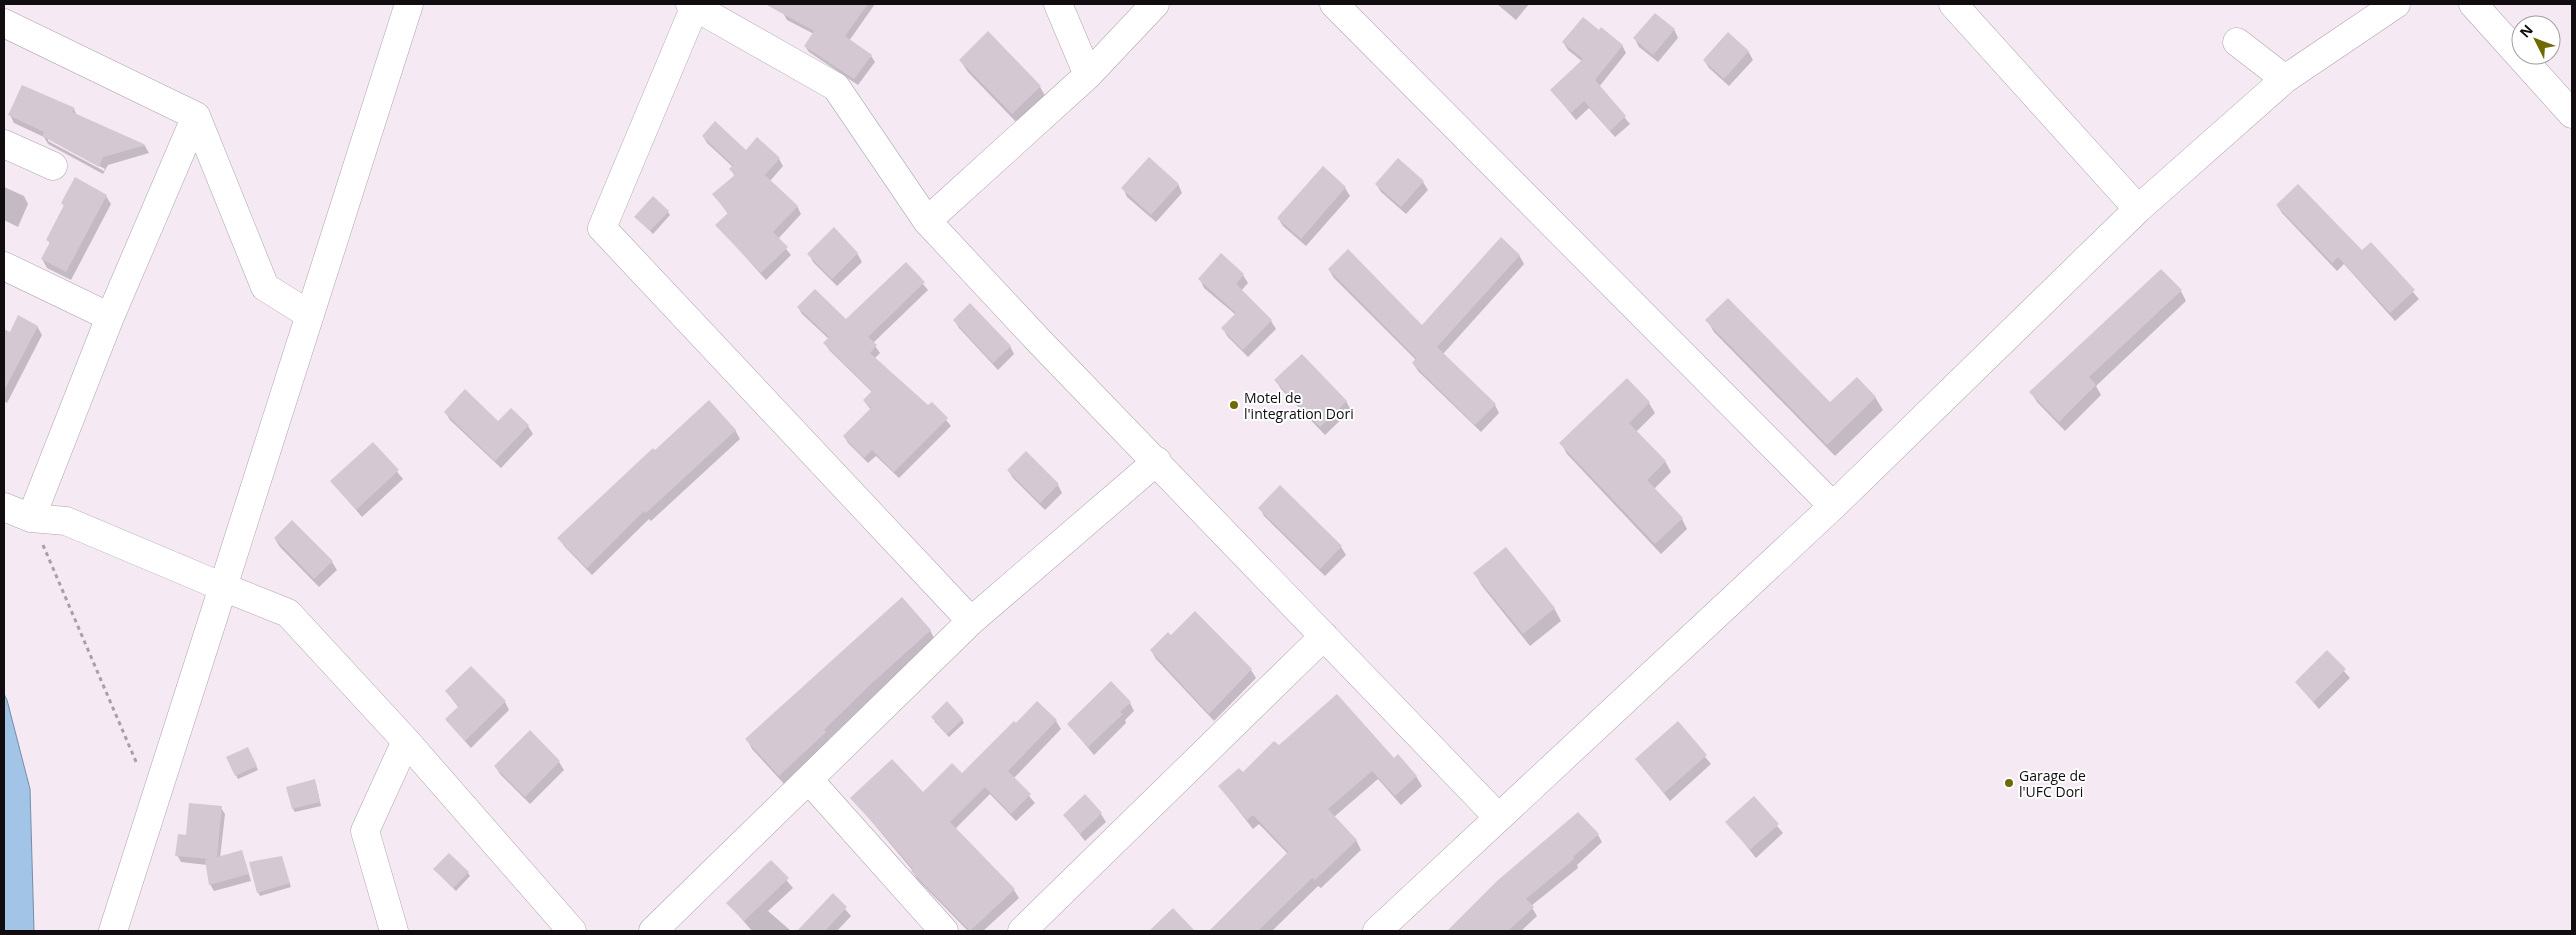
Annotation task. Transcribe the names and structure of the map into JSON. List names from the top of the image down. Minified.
{"places":["Motel de l'integration Dori","Garage de l'UFC Dori"],"north":"top left"}
